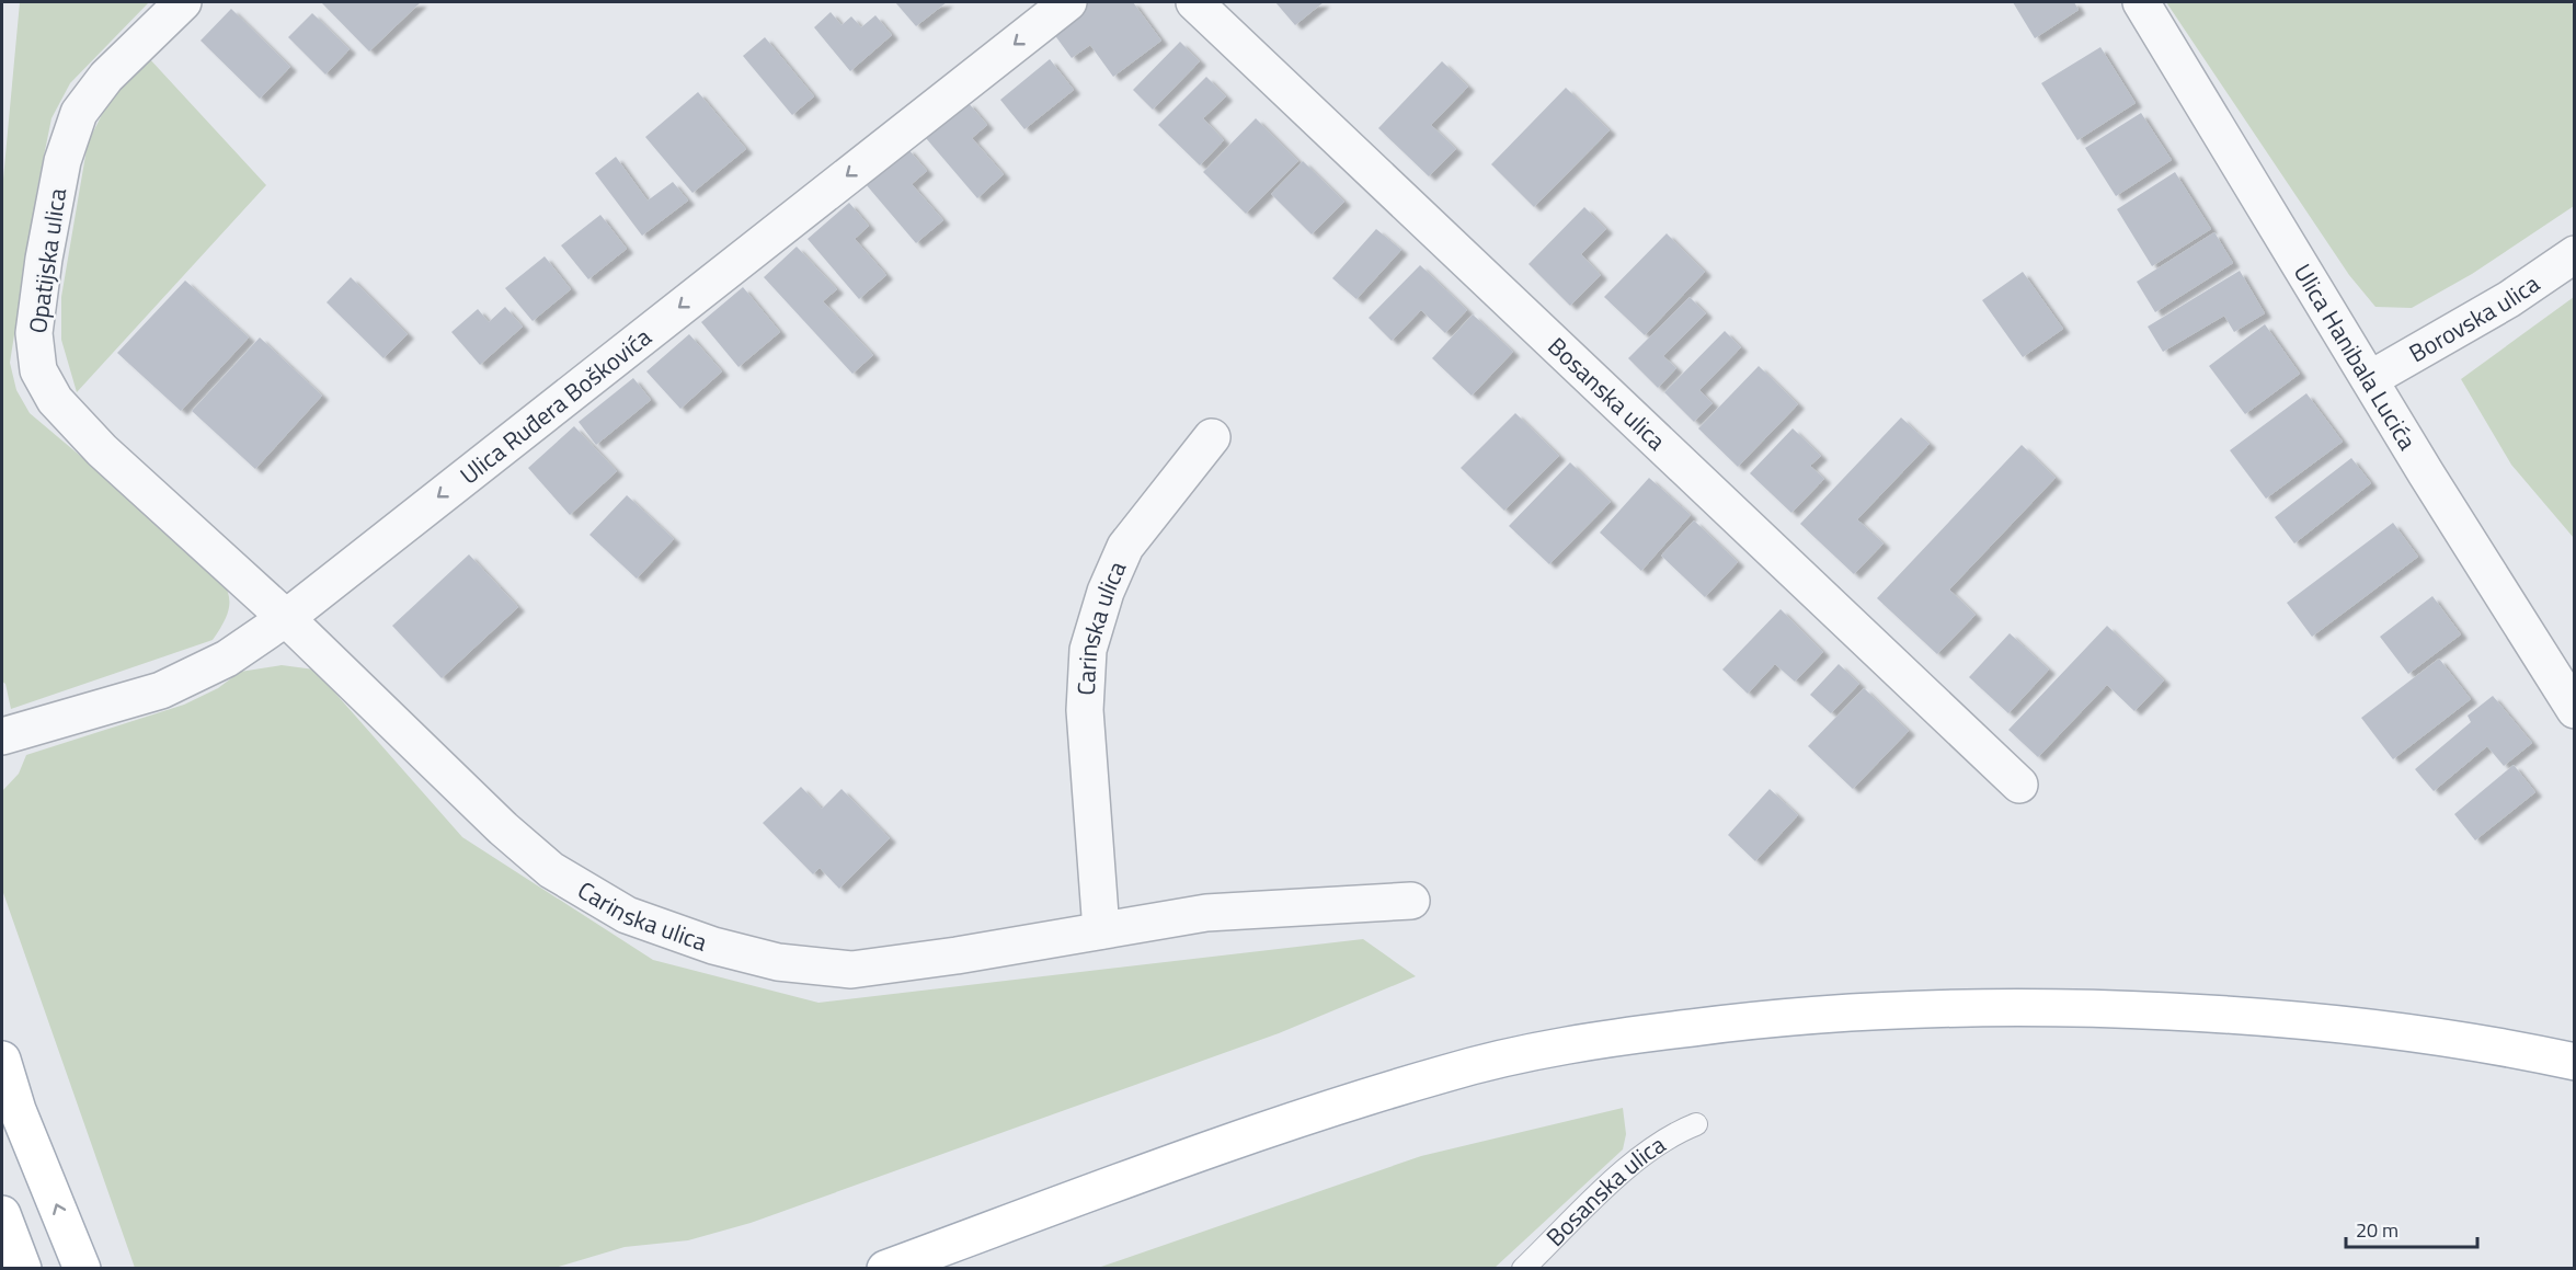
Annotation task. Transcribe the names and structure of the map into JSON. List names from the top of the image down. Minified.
{"streets":{"street":["Opatijska ulica","Borovska ulica","Ulica Hanibala Lucića","Bosanska ulica","Ulica Ruđera Boškovića","Carinska ulica"]},"crossings":[["Opatijska ulica","Ulica Ruđera Boškovića"],["Opatijska ulica","Carinska ulica"],["Borovska ulica","Ulica Hanibala Lucića"],["Ulica Ruđera Boškovića","Carinska ulica"]],"one_way":["Ulica Ruđera Boškovića"],"scale_bar":"20 m"}
